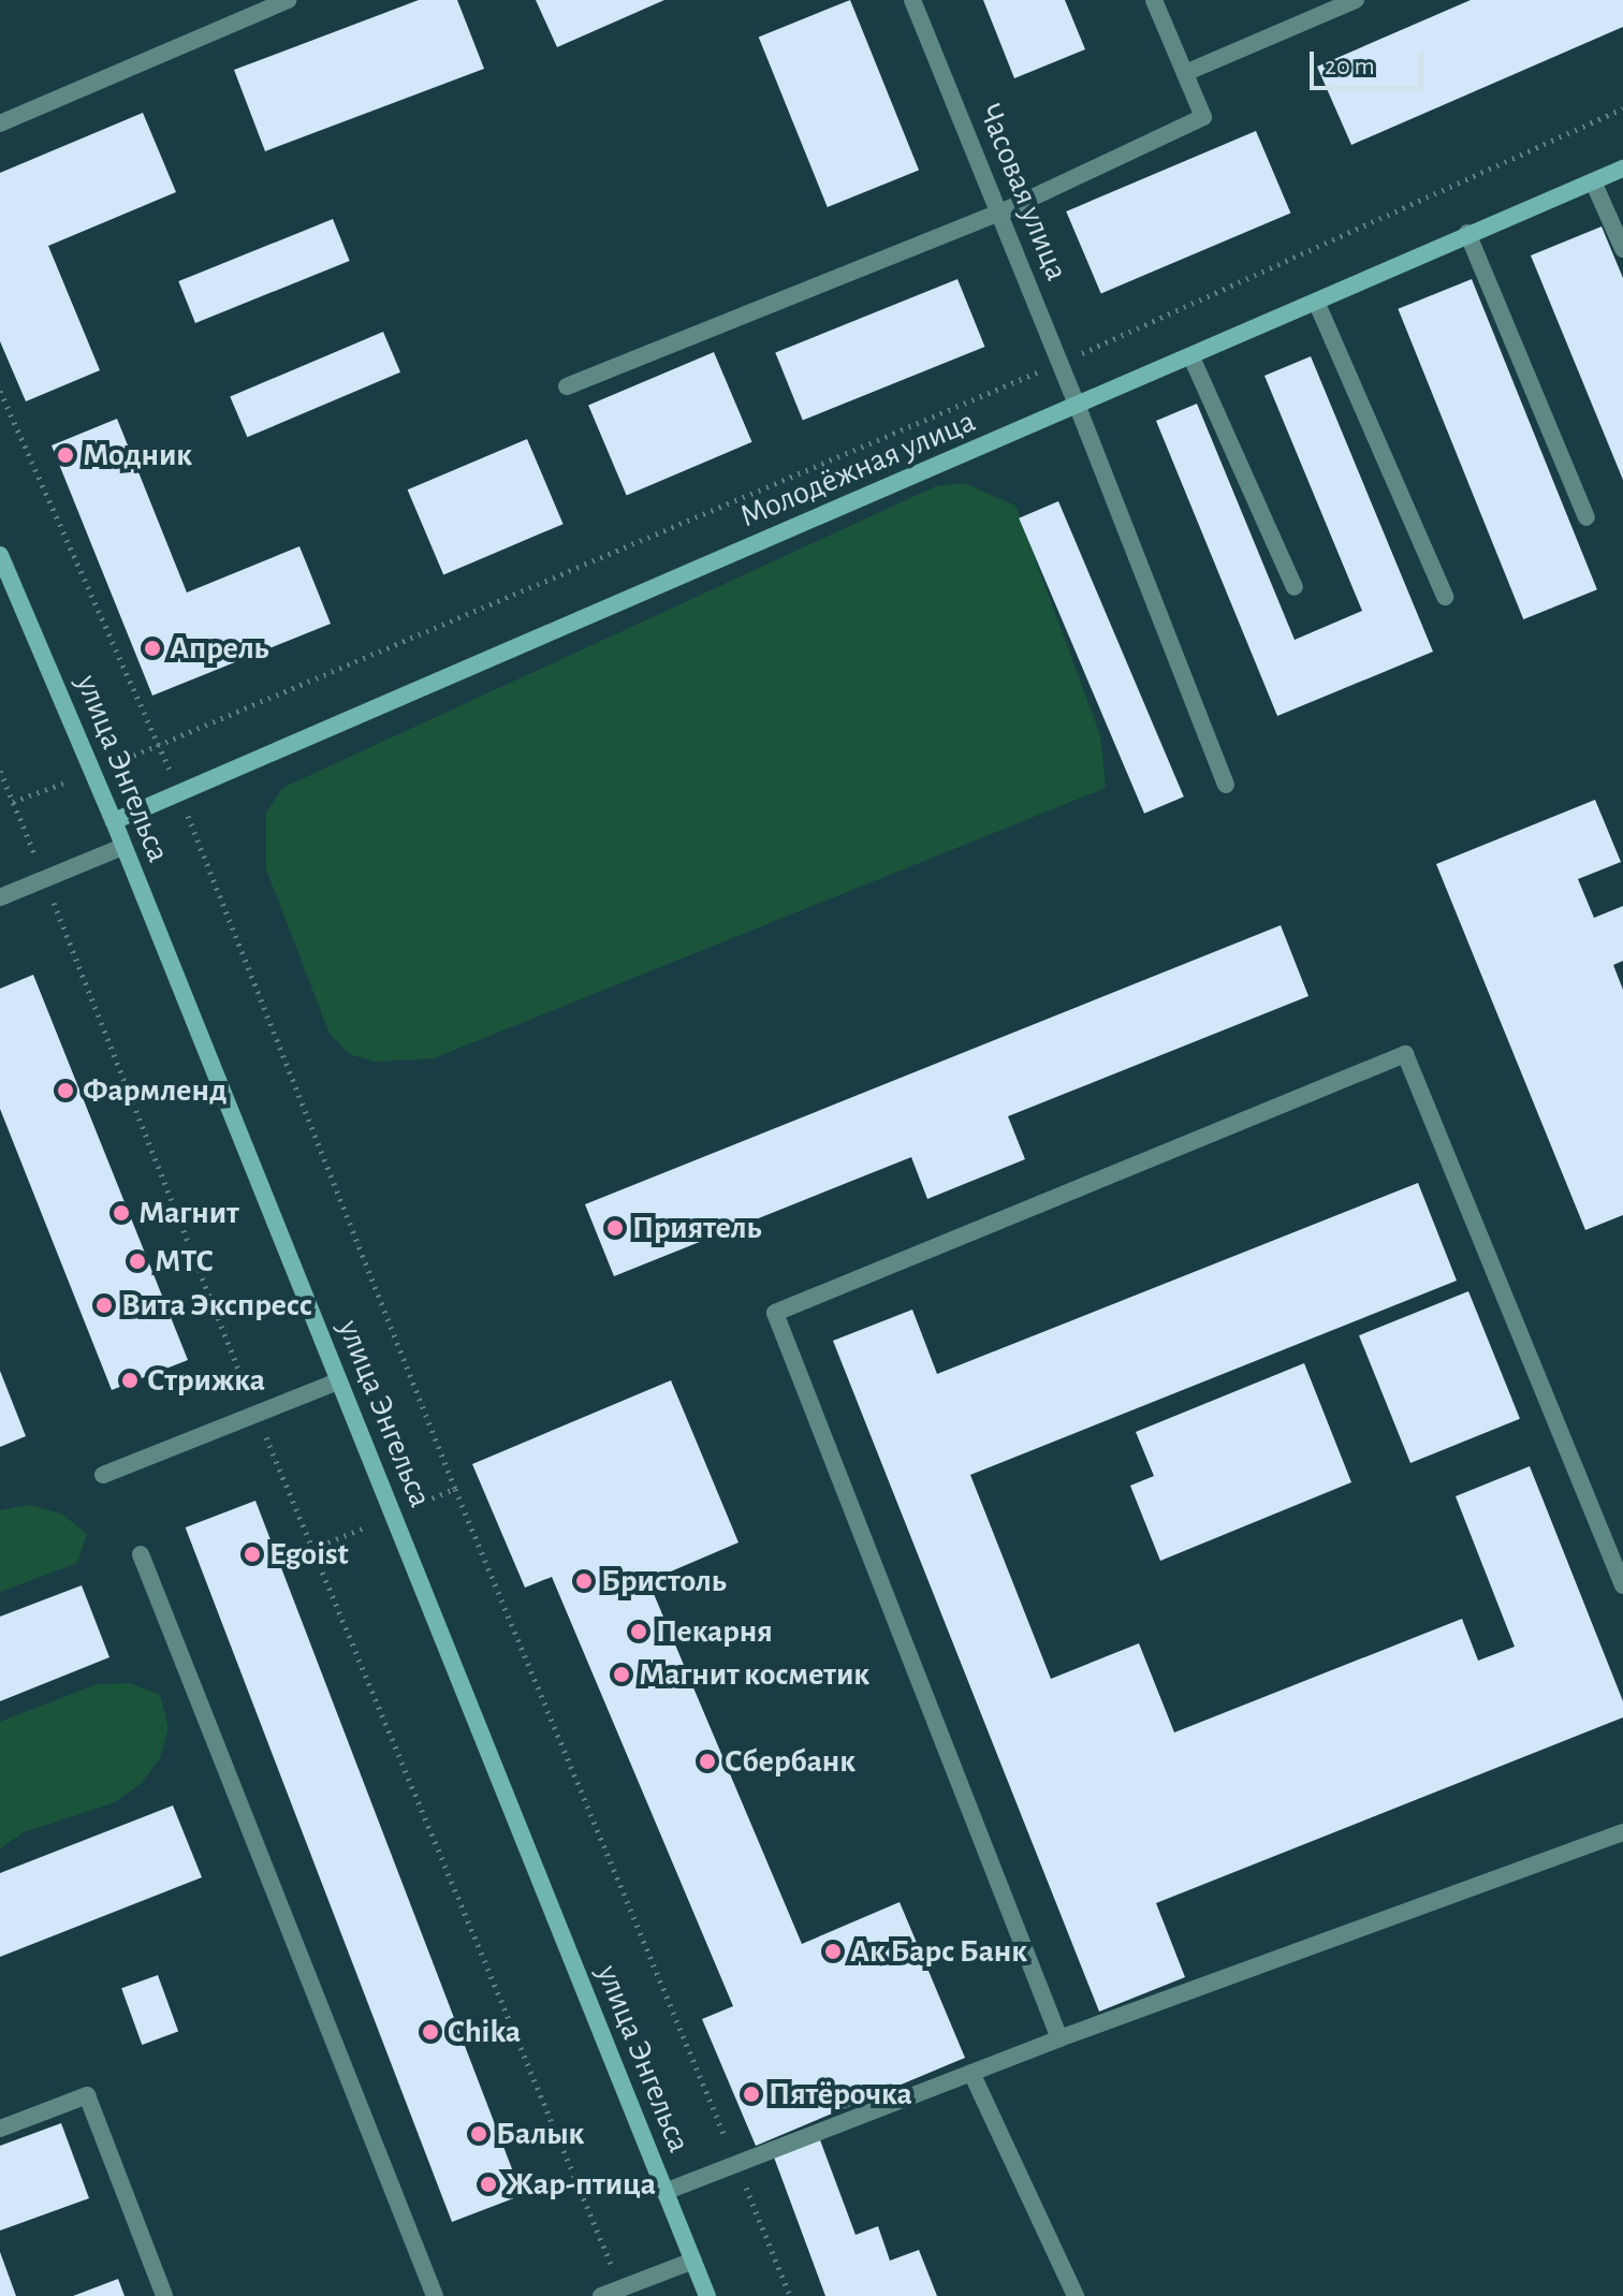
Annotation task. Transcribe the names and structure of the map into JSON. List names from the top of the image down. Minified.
{"streets":{"main road":["Молодёжная улица","улица Энгельса"],"street":["Часовая улица"]},"crossings":[["Часовая улица","Молодёжная улица"],["Молодёжная улица","улица Энгельса"]],"places":["Модник","Апрель","Фармленд","Магнит","Приятель","МТС","Вита Экспресс","Стрижка","Egoist","Бристоль","Пекарня","Магнит косметик","Сбербанк","Ак Барс Банк","Chika","Пятёрочка","Балык","Жар-птица"],"scale_bar":"20 m"}
